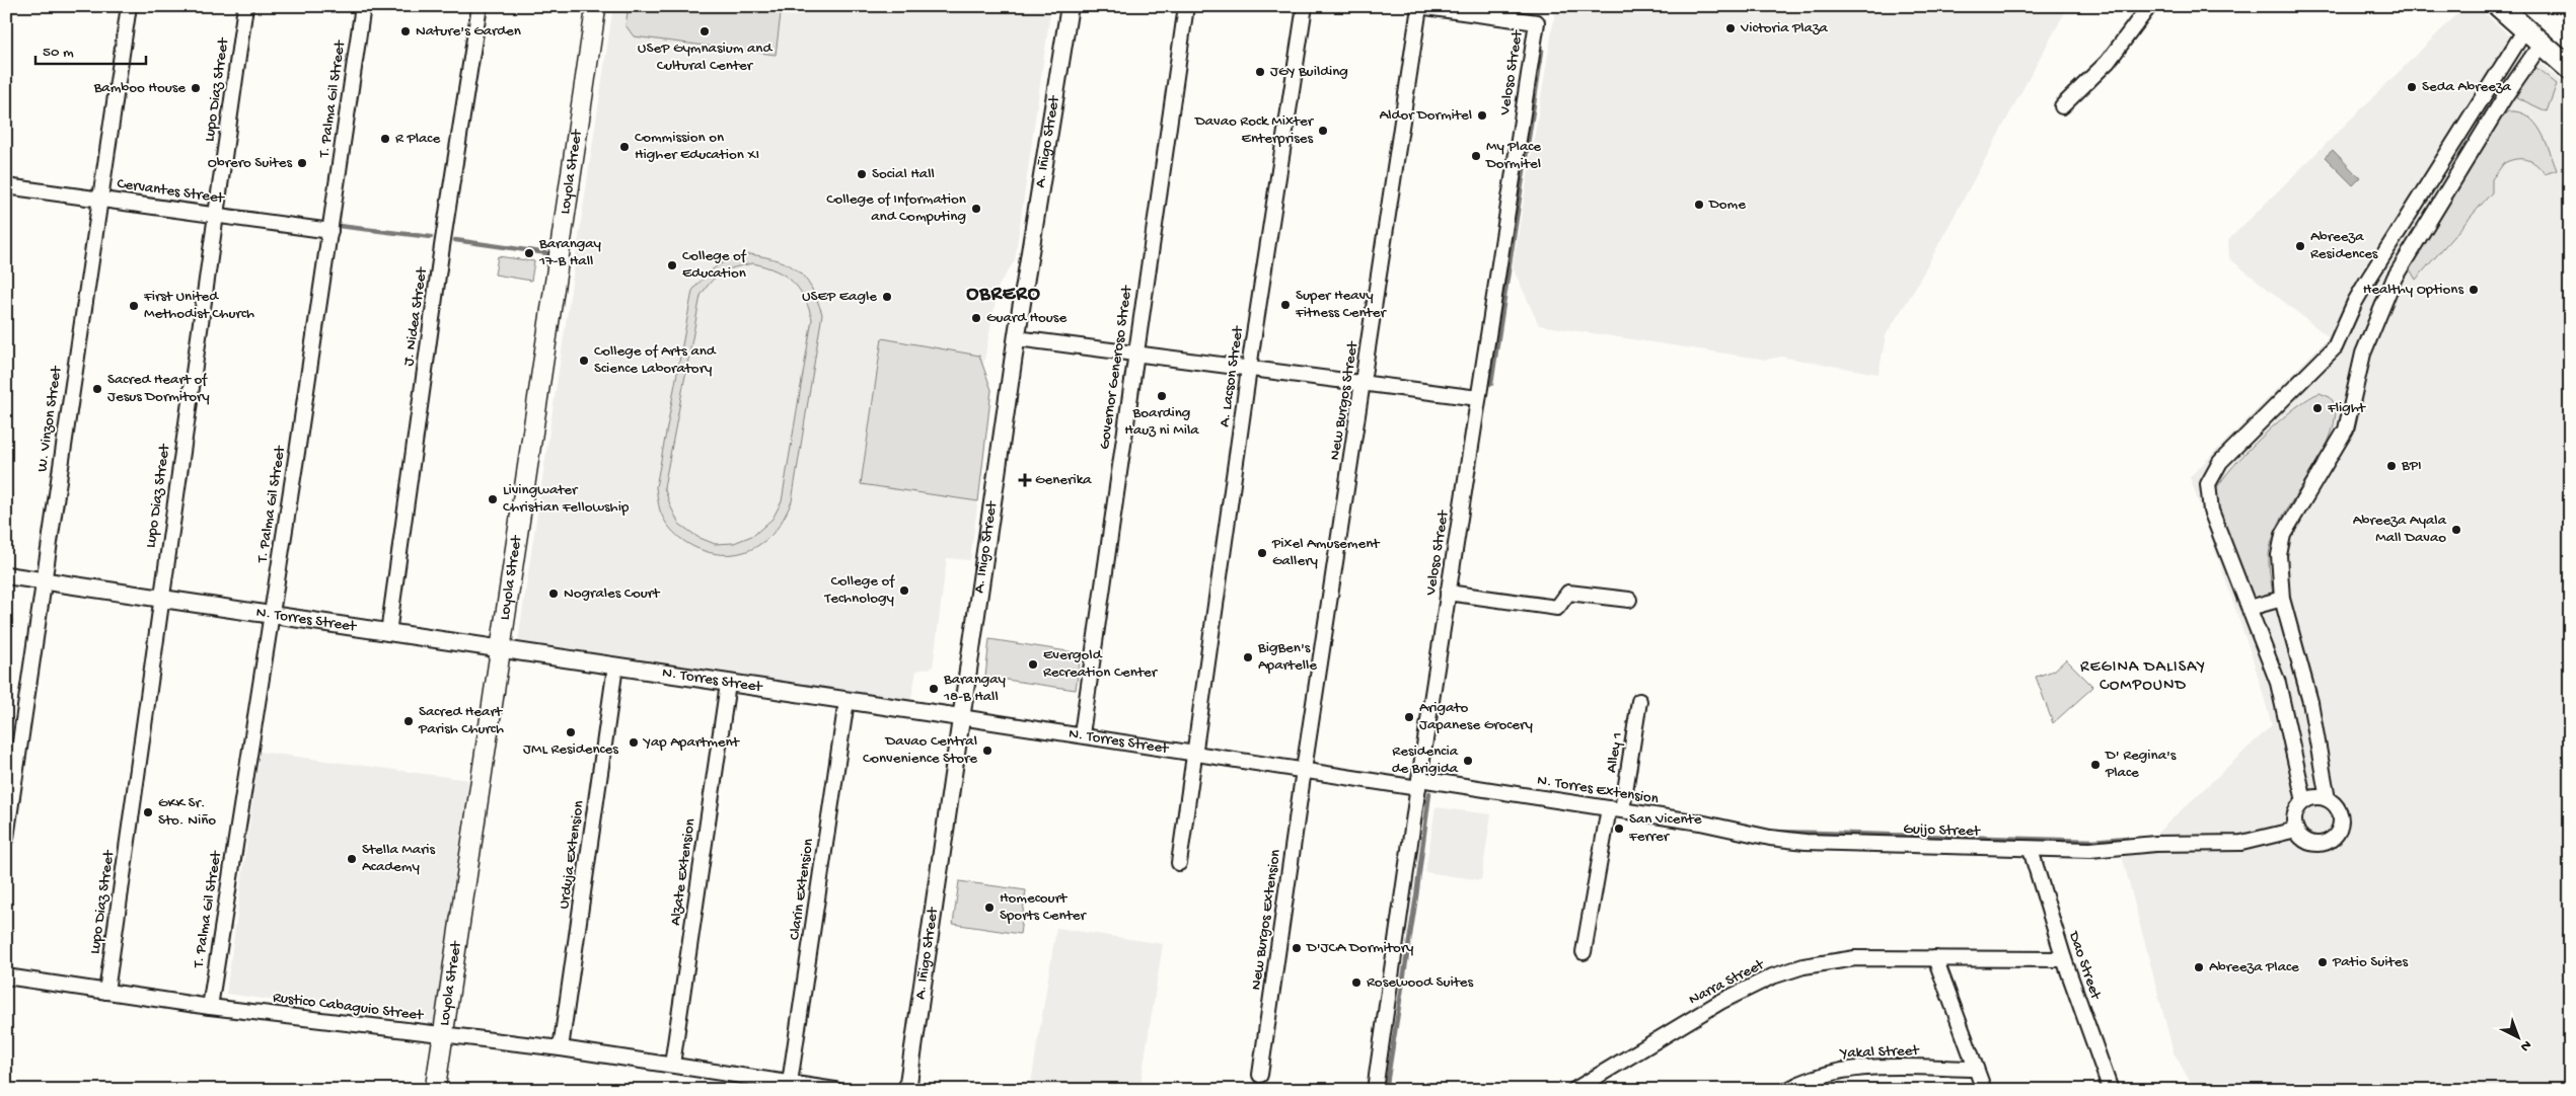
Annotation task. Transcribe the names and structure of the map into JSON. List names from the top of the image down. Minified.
{"streets":{"main road":["Loyola Street"],"street":["Veloso Street","Lupo Diaz Street","T. Palma Gil Street","A. Iñigo Street","Cervantes Street","J. Nidea Street","Governor Generoso Street","A. Lacson Street","New Burgos Street","W. Vinzon Street","N. Torres Street","Alley 1","N. Torres Extension","Guijo Street","Urduja Extension","Alzate Extension","Clarin Extension","New Burgos Extension","Dao Street","Narra Street","Rustico Cabaguio Street","Yakal Street"]},"crossings":[["Veloso Street","New Burgos Street"],["Veloso Street","N. Torres Street"],["Veloso Street","N. Torres Extension"],["Lupo Diaz Street","Cervantes Street"],["Lupo Diaz Street","N. Torres Street"],["Lupo Diaz Street","Rustico Cabaguio Street"],["T. Palma Gil Street","Cervantes Street"],["T. Palma Gil Street","N. Torres Street"],["T. Palma Gil Street","Rustico Cabaguio Street"],["A. Iñigo Street","N. Torres Street"],["Loyola Street","N. Torres Street"],["Loyola Street","Rustico Cabaguio Street"],["Cervantes Street","W. Vinzon Street"],["J. Nidea Street","N. Torres Street"],["Governor Generoso Street","N. Torres Street"],["A. Lacson Street","N. Torres Street"],["New Burgos Street","N. Torres Street"],["New Burgos Street","New Burgos Extension"],["W. Vinzon Street","N. Torres Street"],["N. Torres Street","N. Torres Extension"],["N. Torres Street","Urduja Extension"],["N. Torres Street","Alzate Extension"],["N. Torres Street","Clarin Extension"],["N. Torres Street","New Burgos Extension"],["Alley 1","N. Torres Extension"],["N. Torres Extension","Guijo Street"],["Guijo Street","Dao Street"],["Urduja Extension","Rustico Cabaguio Street"],["Alzate Extension","Rustico Cabaguio Street"],["Clarin Extension","Rustico Cabaguio Street"],["Dao Street","Narra Street"]],"districts":["OBRERO","REGINA DALISAY COMPOUND"],"places":{"other":["Victoria Plaza","Nature's Garden","USeP Gymnasium and Cultural Center","JGY Building","Seda Abreeza","Bamboo House","Aldor Dormitel","Davao Rock Mixter Enterprises","R Place","Commission on Higher Education XI","My Place Dormitel","Obrero Suites","Social Hall","Dome","College of Information and Computing","Abreeza Residences","Barangay 17-B Hall","College of Education","Healthy Options","USEP Eagle","Super Heavy Fitness Center","First United Methodist Church","Guard House","College of Arts and Science Laboratory","Sacred Heart of Jesus Dormitory","Boarding Hauz ni Mila","Flight","BPI","Livingwater Christian Fellowship","Abreeza Ayala Mall Davao","Pixel Amusement Gallery","College of Technology","Nograles Court","BigBen's Apartelle","Evergold Recreation Center","Barangay 18-B Hall","Arigato Japanese Grocery","Sacred Heart Parish Church","JML Residences","Yap Apartment","Davao Central Convenience Store","Residencia de Brigida","D' Regina's Place","GKK Sr. Sto. Niño","San Vicente Ferrer","Stella Maris Academy","Homecourt Sports Center","D'JCA Dormitory","Patio Suites","Abreeza Place","Rosewood Suites"],"health":["Generika"]},"scale_bar":"50 m","north":"bottom right"}
